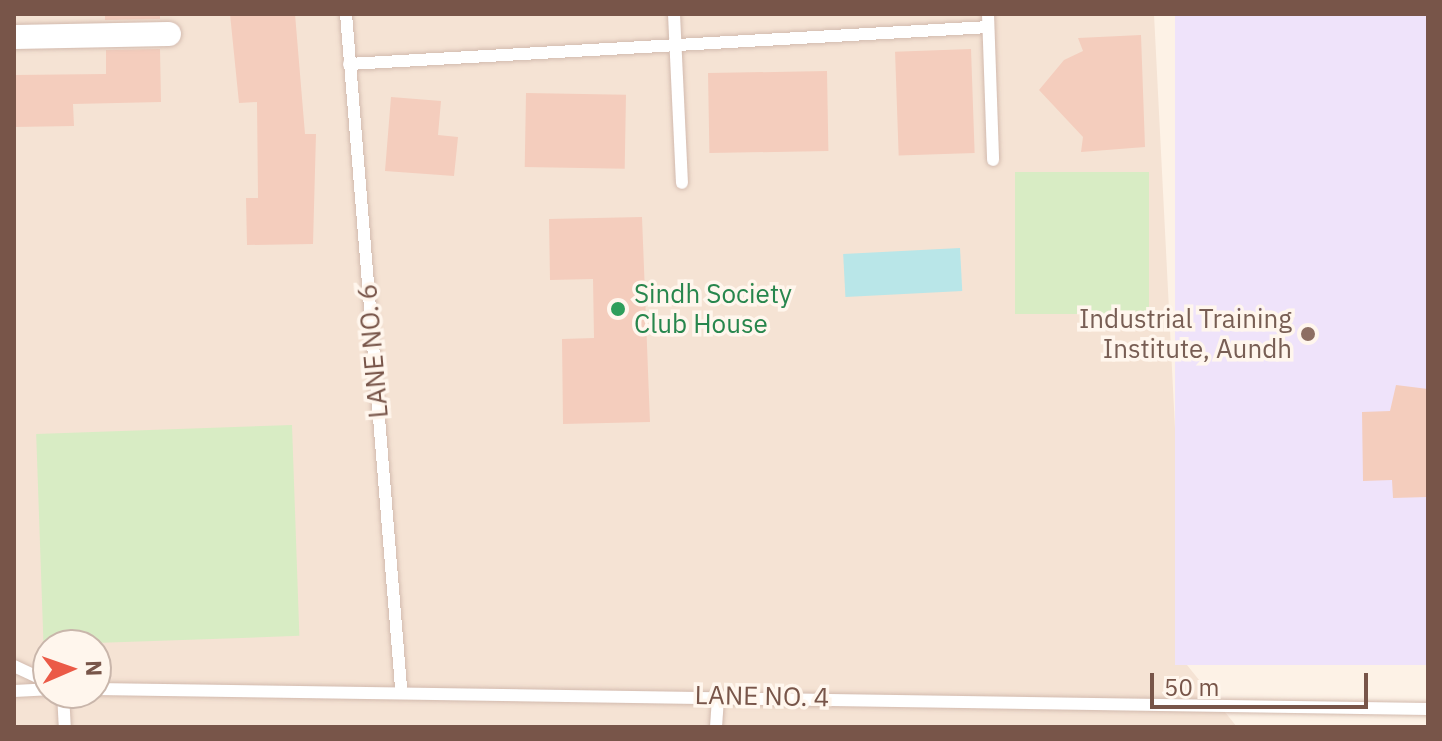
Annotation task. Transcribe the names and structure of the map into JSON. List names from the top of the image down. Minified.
{"streets":{"lane":["LANE NO. 6","LANE NO. 4"]},"crossings":[["LANE NO. 6","LANE NO. 4"]],"places":["Sindh Society Club House","Industrial Training Institute, Aundh"],"scale_bar":"50 m","north":"right"}
